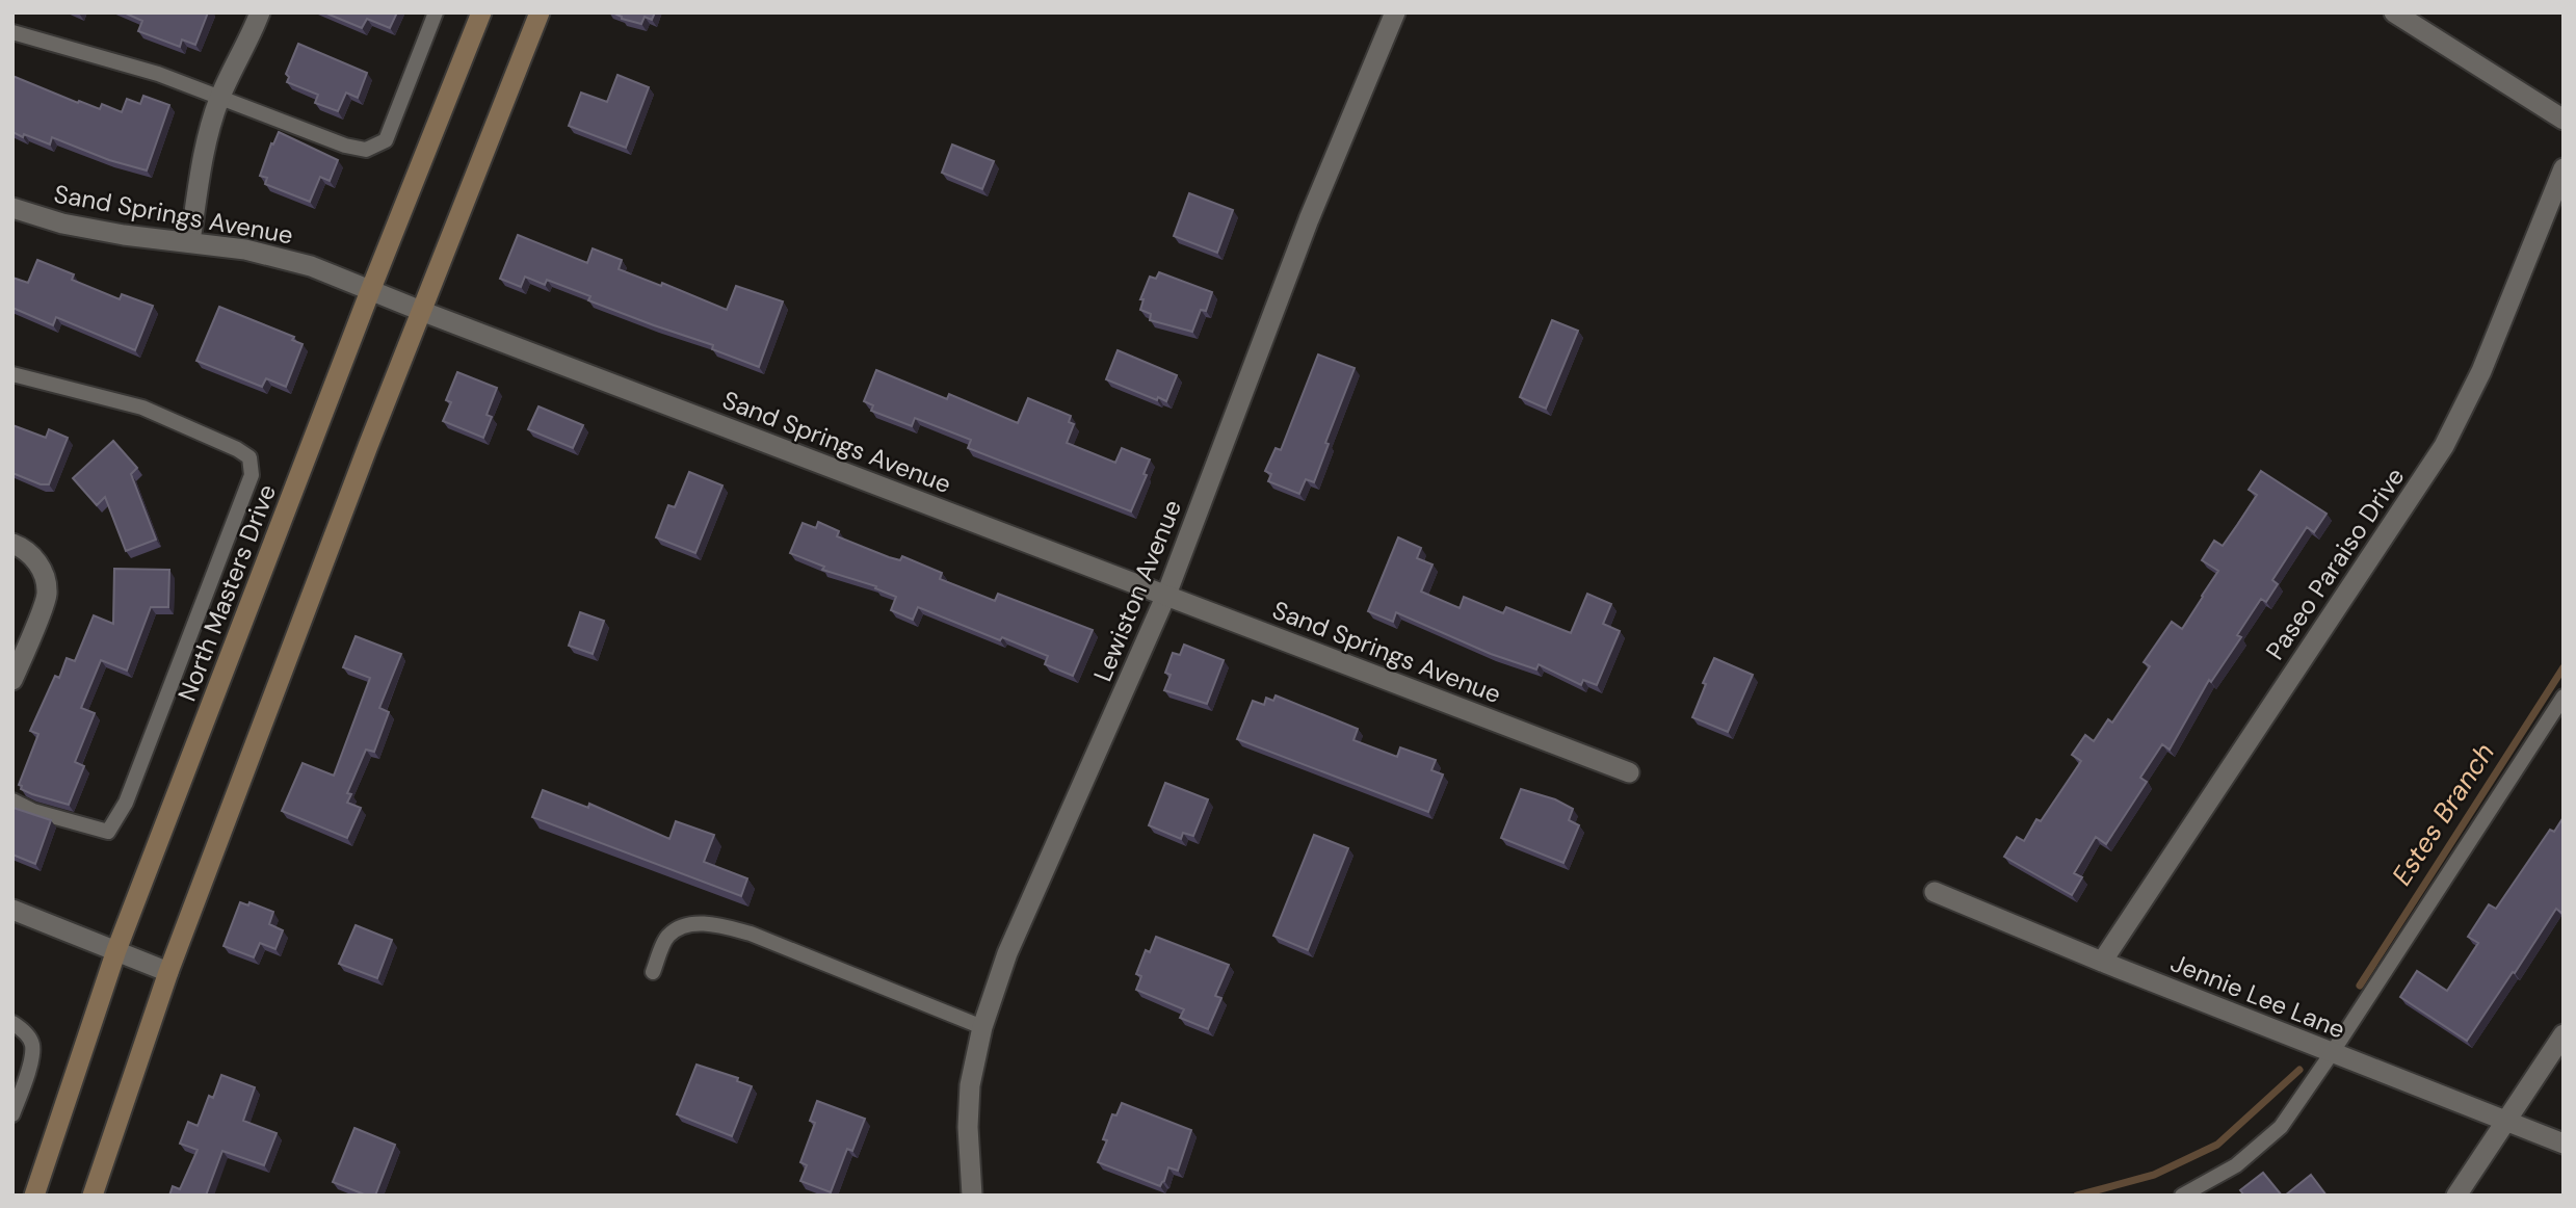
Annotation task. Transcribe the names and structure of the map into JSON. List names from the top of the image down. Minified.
{"streets":{"main road":["North Masters Drive"],"street":["Sand Springs Avenue","Paseo Paraiso Drive","Lewiston Avenue","Jennie Lee Lane"]},"crossings":[["Sand Springs Avenue","Lewiston Avenue"],["Sand Springs Avenue","North Masters Drive"],["Paseo Paraiso Drive","Jennie Lee Lane"]],"water":["Estes Branch"]}
